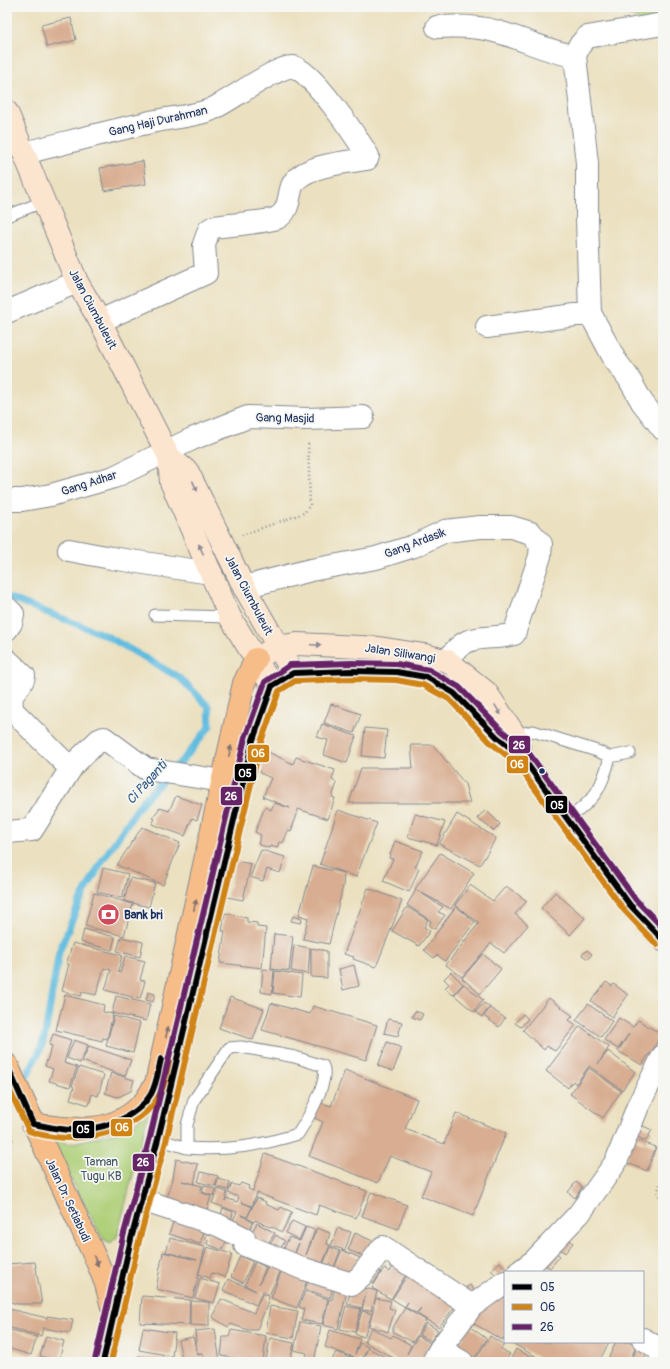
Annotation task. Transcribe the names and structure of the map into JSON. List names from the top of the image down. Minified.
{"streets":{"main road":["Jalan Ciumbuleuit","Jalan Siliwangi","Jalan Dr. Setiabudi"],"street":["Gang Haji Durahman","Gang Masjid","Gang Adhar","Gang Ardasik"]},"crossings":[["Gang Haji Durahman","Jalan Ciumbuleuit"],["Jalan Ciumbuleuit","Gang Masjid"],["Jalan Ciumbuleuit","Gang Adhar"],["Jalan Ciumbuleuit","Gang Ardasik"],["Jalan Ciumbuleuit","Jalan Siliwangi"],["Gang Masjid","Gang Adhar"],["Gang Ardasik","Jalan Siliwangi"]],"one_way":["Jalan Dr. Setiabudi"],"water":["Ci Paganti"],"parks":["Taman Tugu KB"],"places":{"bank":["Bank bri"]},"lines":["transit line 26","transit line 05","transit line 06"],"legend":["05","06","26"]}
